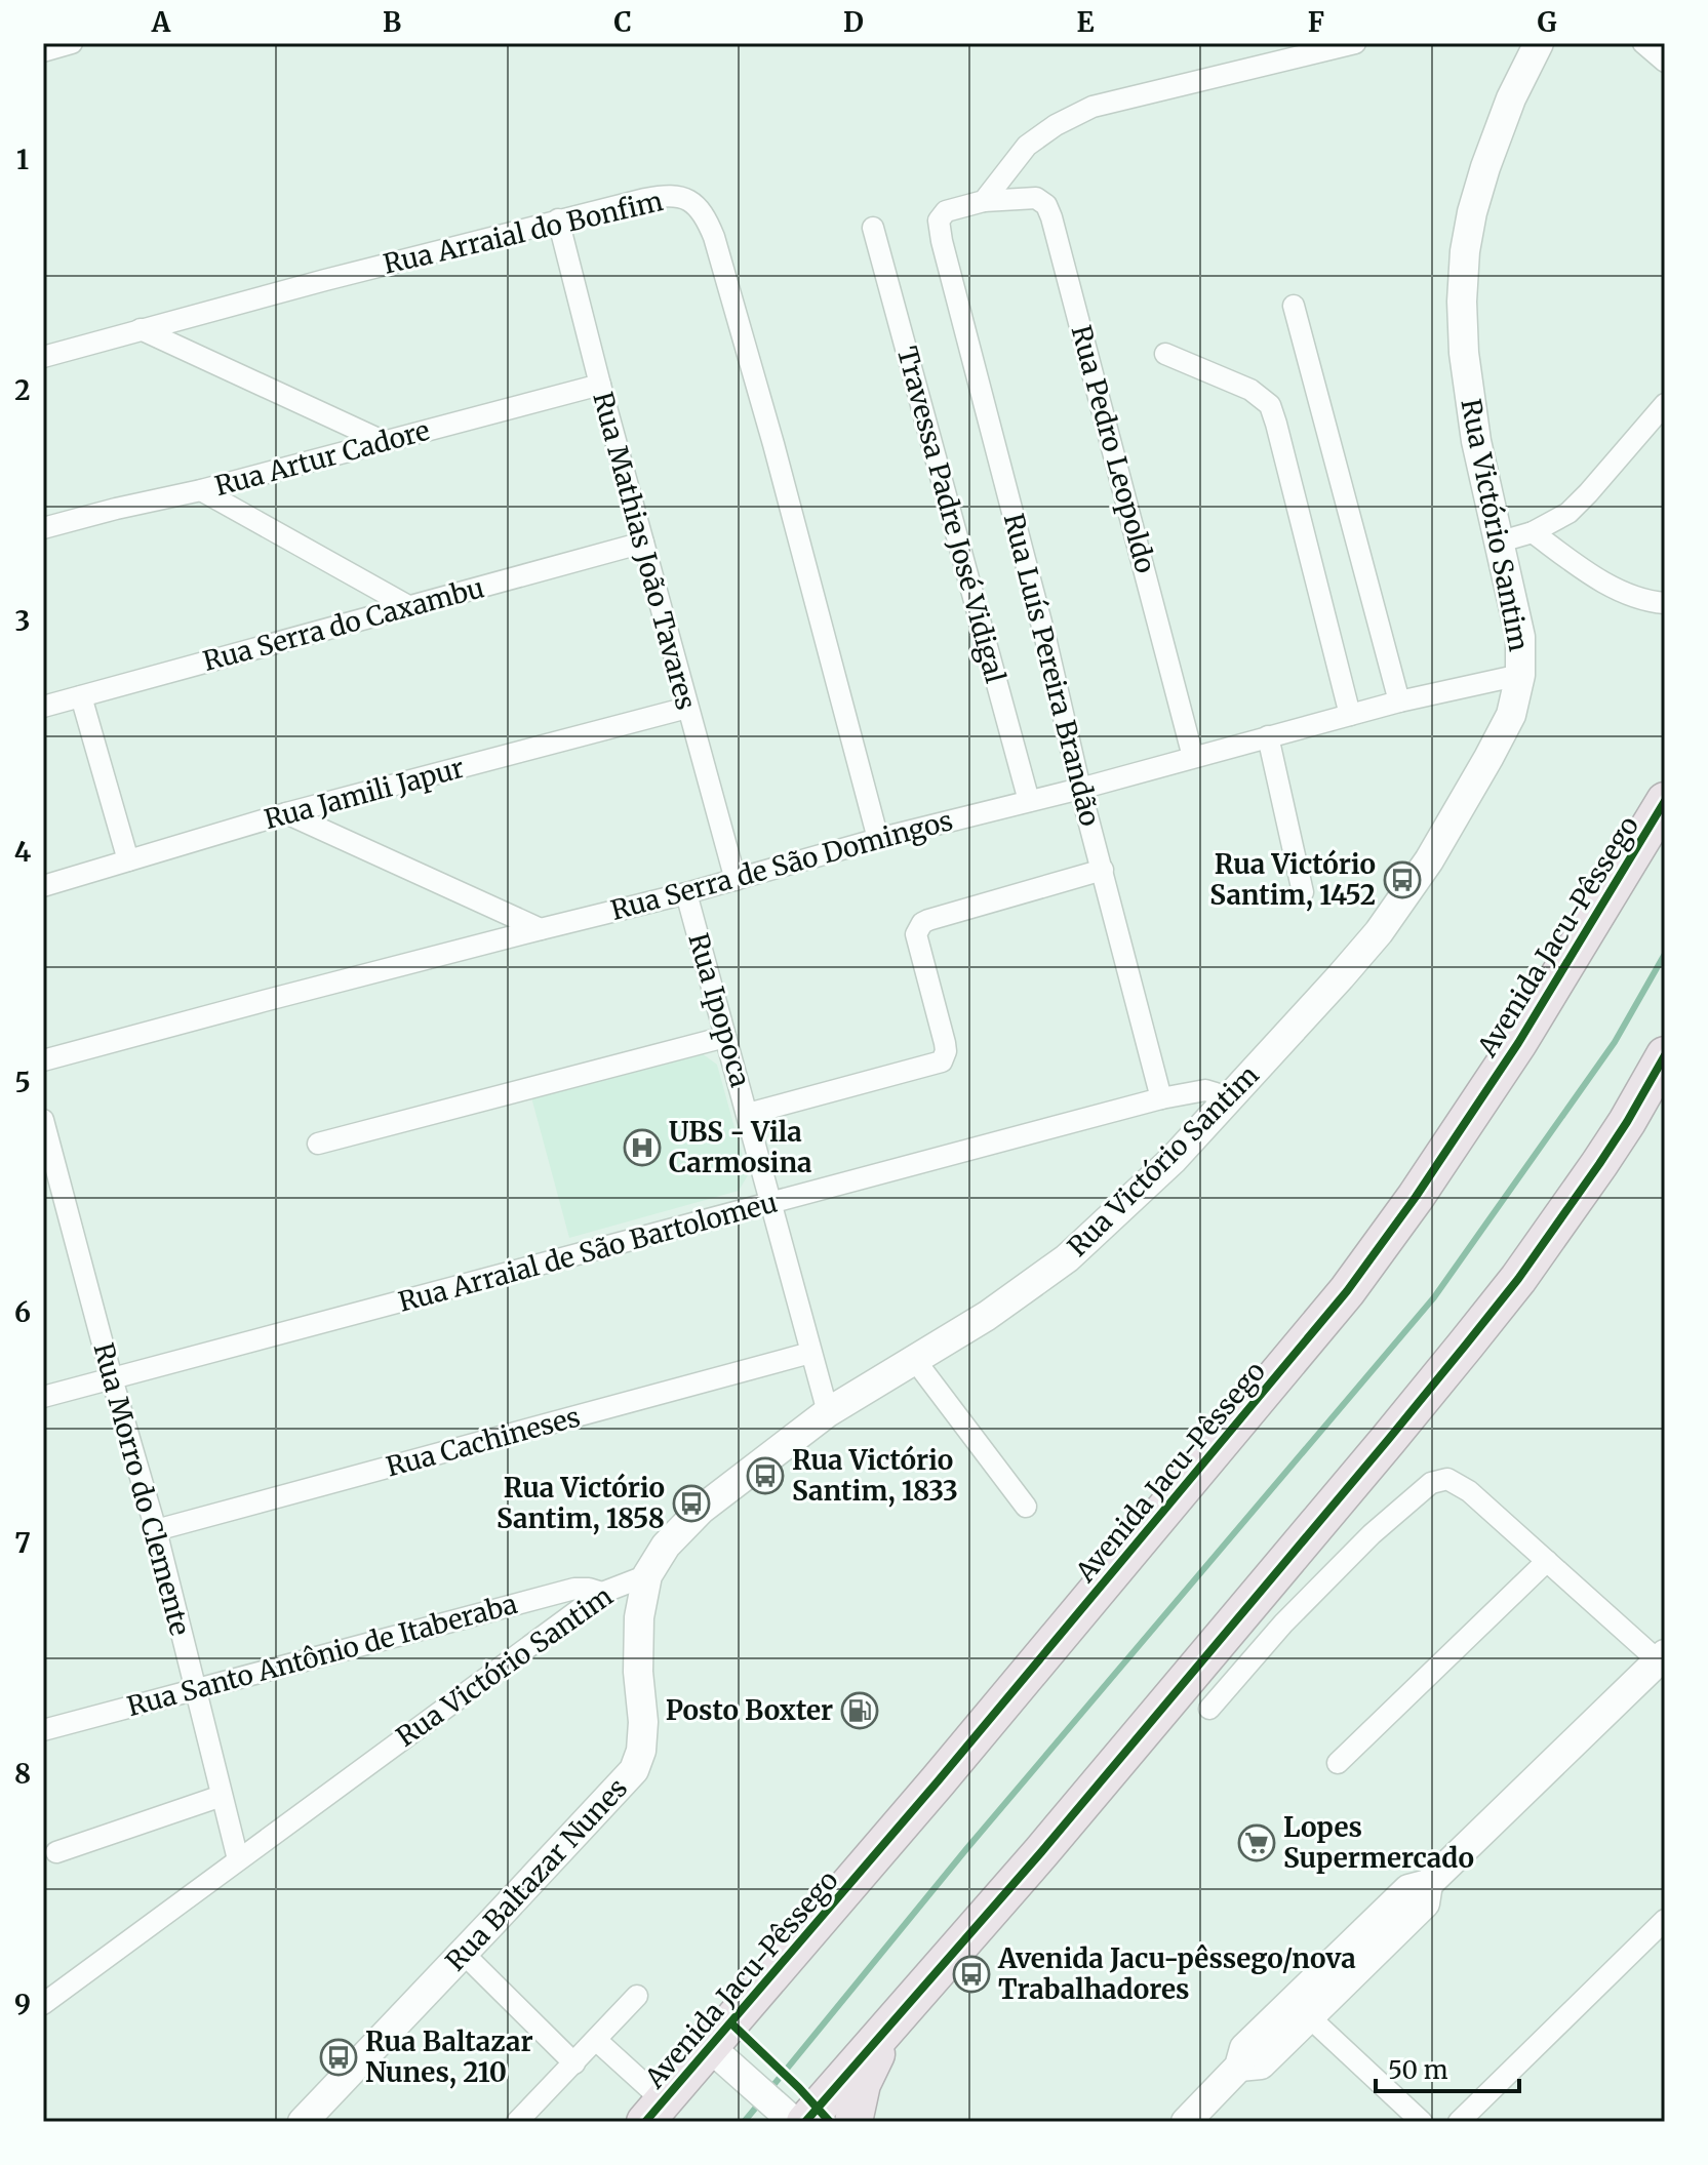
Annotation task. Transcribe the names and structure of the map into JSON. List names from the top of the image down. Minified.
{"streets":{"highway":["Avenida Jacu-Pêssego"],"street":["Rua Arraial do Bonfim","Rua Pedro Leopoldo","Rua Artur Cadore","Travessa Padre José Vidigal","Rua Victório Santim","Rua Mathias João Tavares","Rua Serra do Caxambu","Rua Luís Pereira Brandão","Rua Jamili Japur","Rua Serra de São Domingos","Rua Ipopoca","Rua Arraial de São Bartolomeu","Rua Cachineses","Rua Morro do Clemente","Rua Santo Antônio de Itaberaba","Rua Baltazar Nunes"]},"crossings":[["Rua Arraial do Bonfim","Rua Mathias João Tavares"],["Rua Arraial do Bonfim","Rua Serra de São Domingos"],["Rua Pedro Leopoldo","Rua Luís Pereira Brandão"],["Rua Pedro Leopoldo","Rua Serra de São Domingos"],["Rua Artur Cadore","Rua Mathias João Tavares"],["Travessa Padre José Vidigal","Rua Serra de São Domingos"],["Rua Victório Santim","Rua Serra de São Domingos"],["Rua Victório Santim","Rua Ipopoca"],["Rua Victório Santim","Rua Arraial de São Bartolomeu"],["Rua Victório Santim","Rua Morro do Clemente"],["Rua Victório Santim","Rua Santo Antônio de Itaberaba"],["Rua Victório Santim","Rua Baltazar Nunes"],["Rua Mathias João Tavares","Rua Serra do Caxambu"],["Rua Mathias João Tavares","Rua Jamili Japur"],["Rua Mathias João Tavares","Rua Serra de São Domingos"],["Rua Luís Pereira Brandão","Rua Serra de São Domingos"],["Rua Luís Pereira Brandão","Rua Arraial de São Bartolomeu"],["Rua Serra de São Domingos","Rua Ipopoca"],["Rua Ipopoca","Rua Arraial de São Bartolomeu"],["Rua Ipopoca","Rua Cachineses"],["Rua Arraial de São Bartolomeu","Rua Morro do Clemente"],["Rua Cachineses","Rua Morro do Clemente"],["Rua Morro do Clemente","Rua Santo Antônio de Itaberaba"]],"places":{"bus stop":["Rua Victório Santim, 1452","Rua Victório Santim, 1833","Rua Victório Santim, 1858","Avenida Jacu-pêssego/nova Trabalhadores","Rua Baltazar Nunes, 210"],"hospital":["UBS - Vila Carmosina"],"fuel station":["Posto Boxter"],"supermarket":["Lopes Supermercado"]},"scale_bar":"50 m","grid":{"columns":["A","B","C","D","E","F","G"],"rows":["1","2","3","4","5","6","7","8","9"]}}
